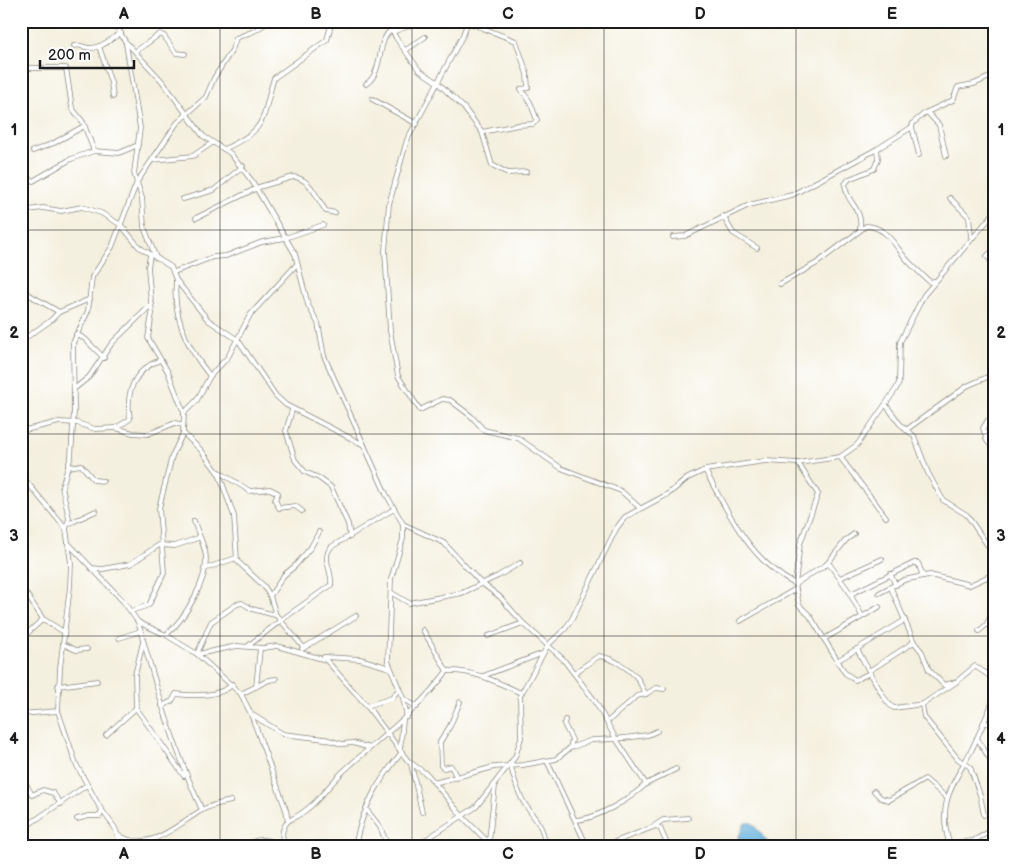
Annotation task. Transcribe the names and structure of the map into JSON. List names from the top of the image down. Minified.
{"scale_bar":"200 m","grid":{"columns":["A","B","C","D","E"],"rows":["1","2","3","4"]}}
